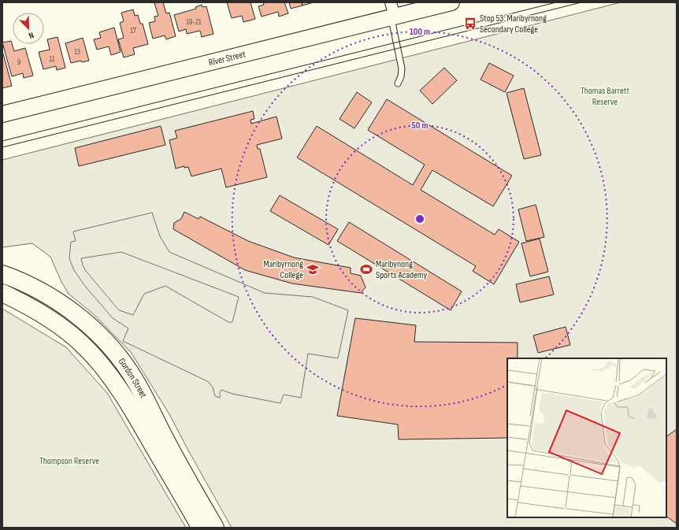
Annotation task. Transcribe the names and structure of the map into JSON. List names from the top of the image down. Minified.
{"streets":{"main road":["Gordon Street"],"street":["River Street"]},"parks":["Thomas Barrett Reserve","Thompson Reserve"],"places":{"bus stop":["Stop 53: Maribyrnong Secondary College"],"school or university":["Maribyrnong College"],"sports":["Maribynong Sports Academy"]},"house_numbers":["19-21","17","13","11","9"],"north":"bottom right","rings":["100 m","50 m"]}
